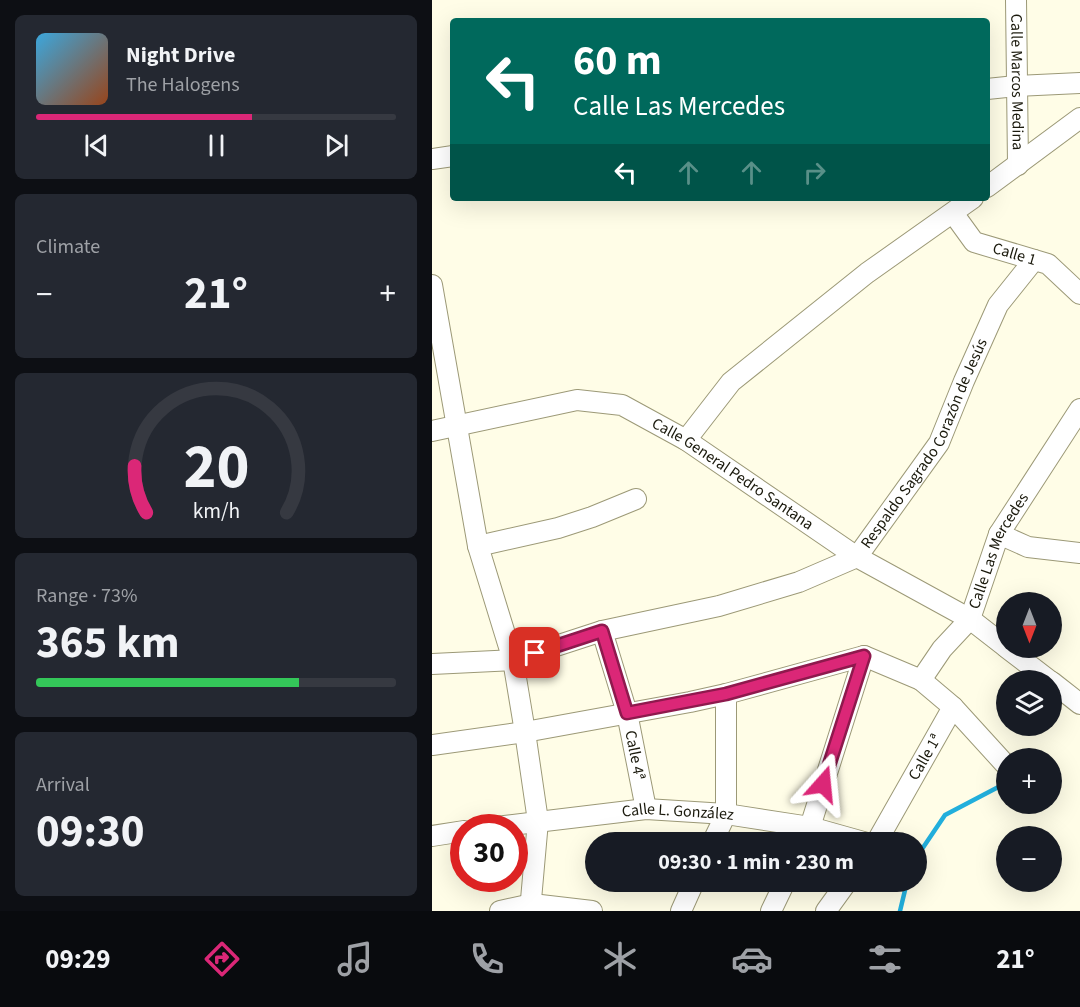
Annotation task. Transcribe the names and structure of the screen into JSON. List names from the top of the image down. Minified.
{"streets":{"street":["Calle Marcos Medina","Calle 1","Respaldo Sagrado Corazón de Jesús","Calle General Pedro Santana","Calle Las Mercedes","Calle 4ª","Calle 1ª","Calle L. González"]},"crossings":[["Calle 1","Respaldo Sagrado Corazón de Jesús"],["Respaldo Sagrado Corazón de Jesús","Calle General Pedro Santana"],["Respaldo Sagrado Corazón de Jesús","Calle 4ª"],["Calle General Pedro Santana","Calle Las Mercedes"],["Calle 4ª","Calle L. González"]],"north":"bottom","page":{"turn":["60 m","Calle Las Mercedes"],"song":["Night Drive","The Halogens"],"tile":["Climate",["Range · 73%","365 km"],["Arrival","09:30"]],"heat":["−","21°","+"],"map_buttons":["+","−"],"limit":"30","trip":"09:30 · 1 min · 230 m","tabs":["09:29","21°"],"gauge":["20","km/h"]}}
